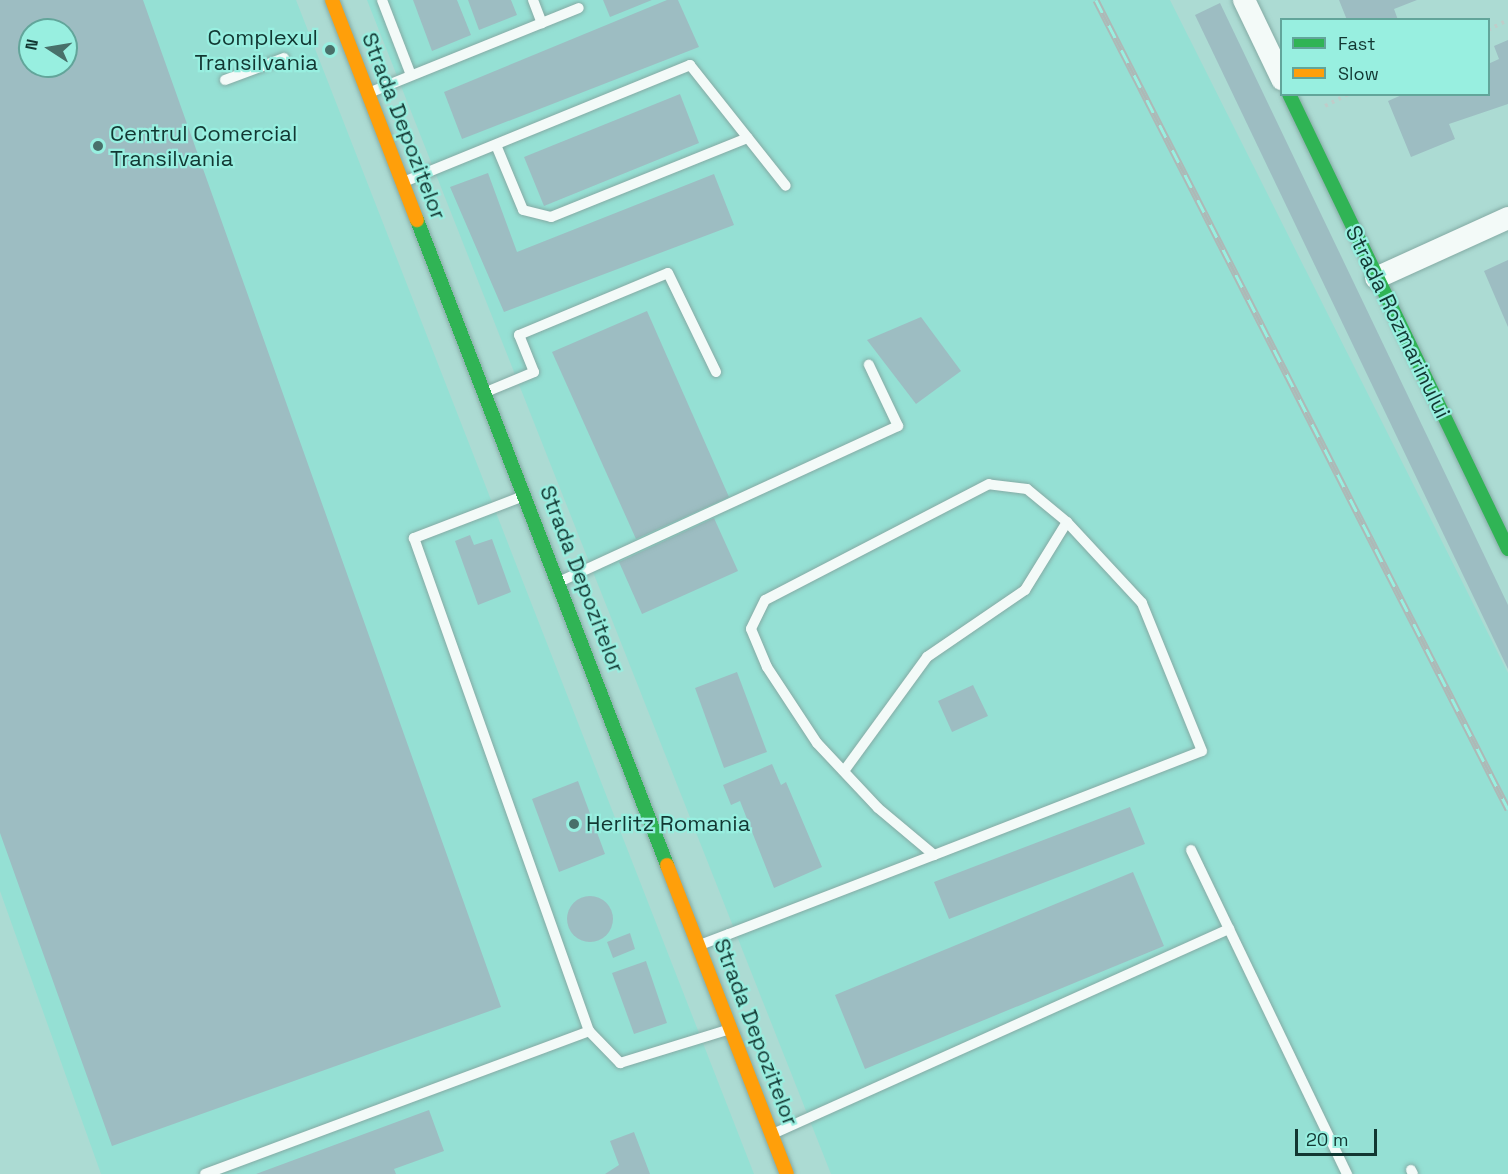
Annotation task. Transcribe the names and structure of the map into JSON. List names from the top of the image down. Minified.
{"streets":{"street":["Strada Depozitelor","Strada Rozmarinului"]},"places":["Complexul Transilvania","Centrul Comercial Transilvania","Herlitz Romania"],"legend":["Fast","Slow"],"scale_bar":"20 m","north":"left"}
